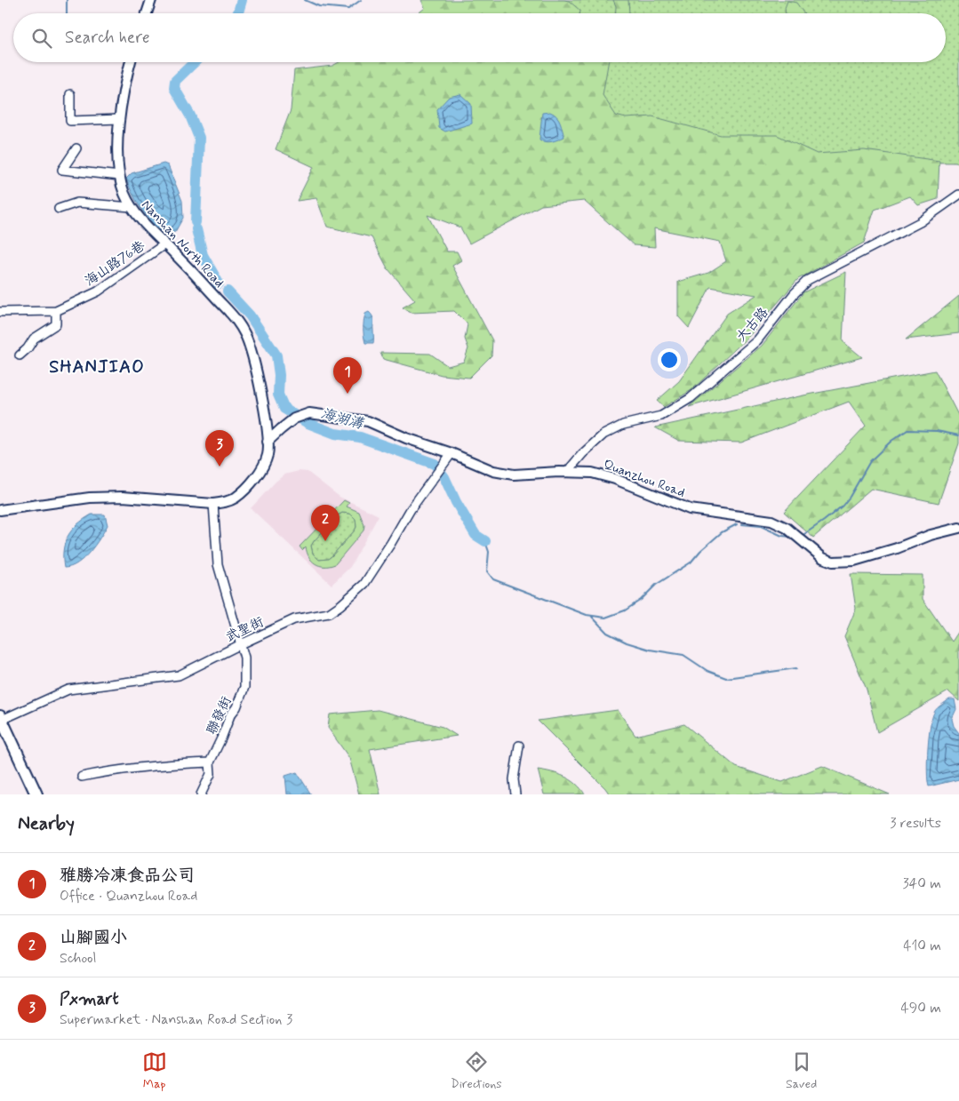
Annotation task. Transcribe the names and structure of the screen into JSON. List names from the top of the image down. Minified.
{"streets":{"street":["Nanshan North Road","海山路76巷","大古路","Quanzhou Road","武聖街","聯發街"]},"crossings":[["Nanshan North Road","海山路76巷"],["Nanshan North Road","Quanzhou Road"],["Nanshan North Road","聯發街"],["大古路","Quanzhou Road"],["Quanzhou Road","武聖街"],["武聖街","聯發街"]],"districts":["SHANJIAO"],"water":["海湖溝"],"page":{"search":"Search here","pins":["1","3","2"],"heading":["Nearby","3 results"],"list":[{"mark":"1","name":"雅勝冷凍食品公司","note":"Office · Quanzhou Road","value":"340 m"},{"mark":"2","name":"山腳國小","note":"School","value":"410 m"},{"mark":"3","name":"Pxmart","note":"Supermarket · Nanshan Road Section 3","value":"490 m"}],"nav":["Map","Directions","Saved"]}}
